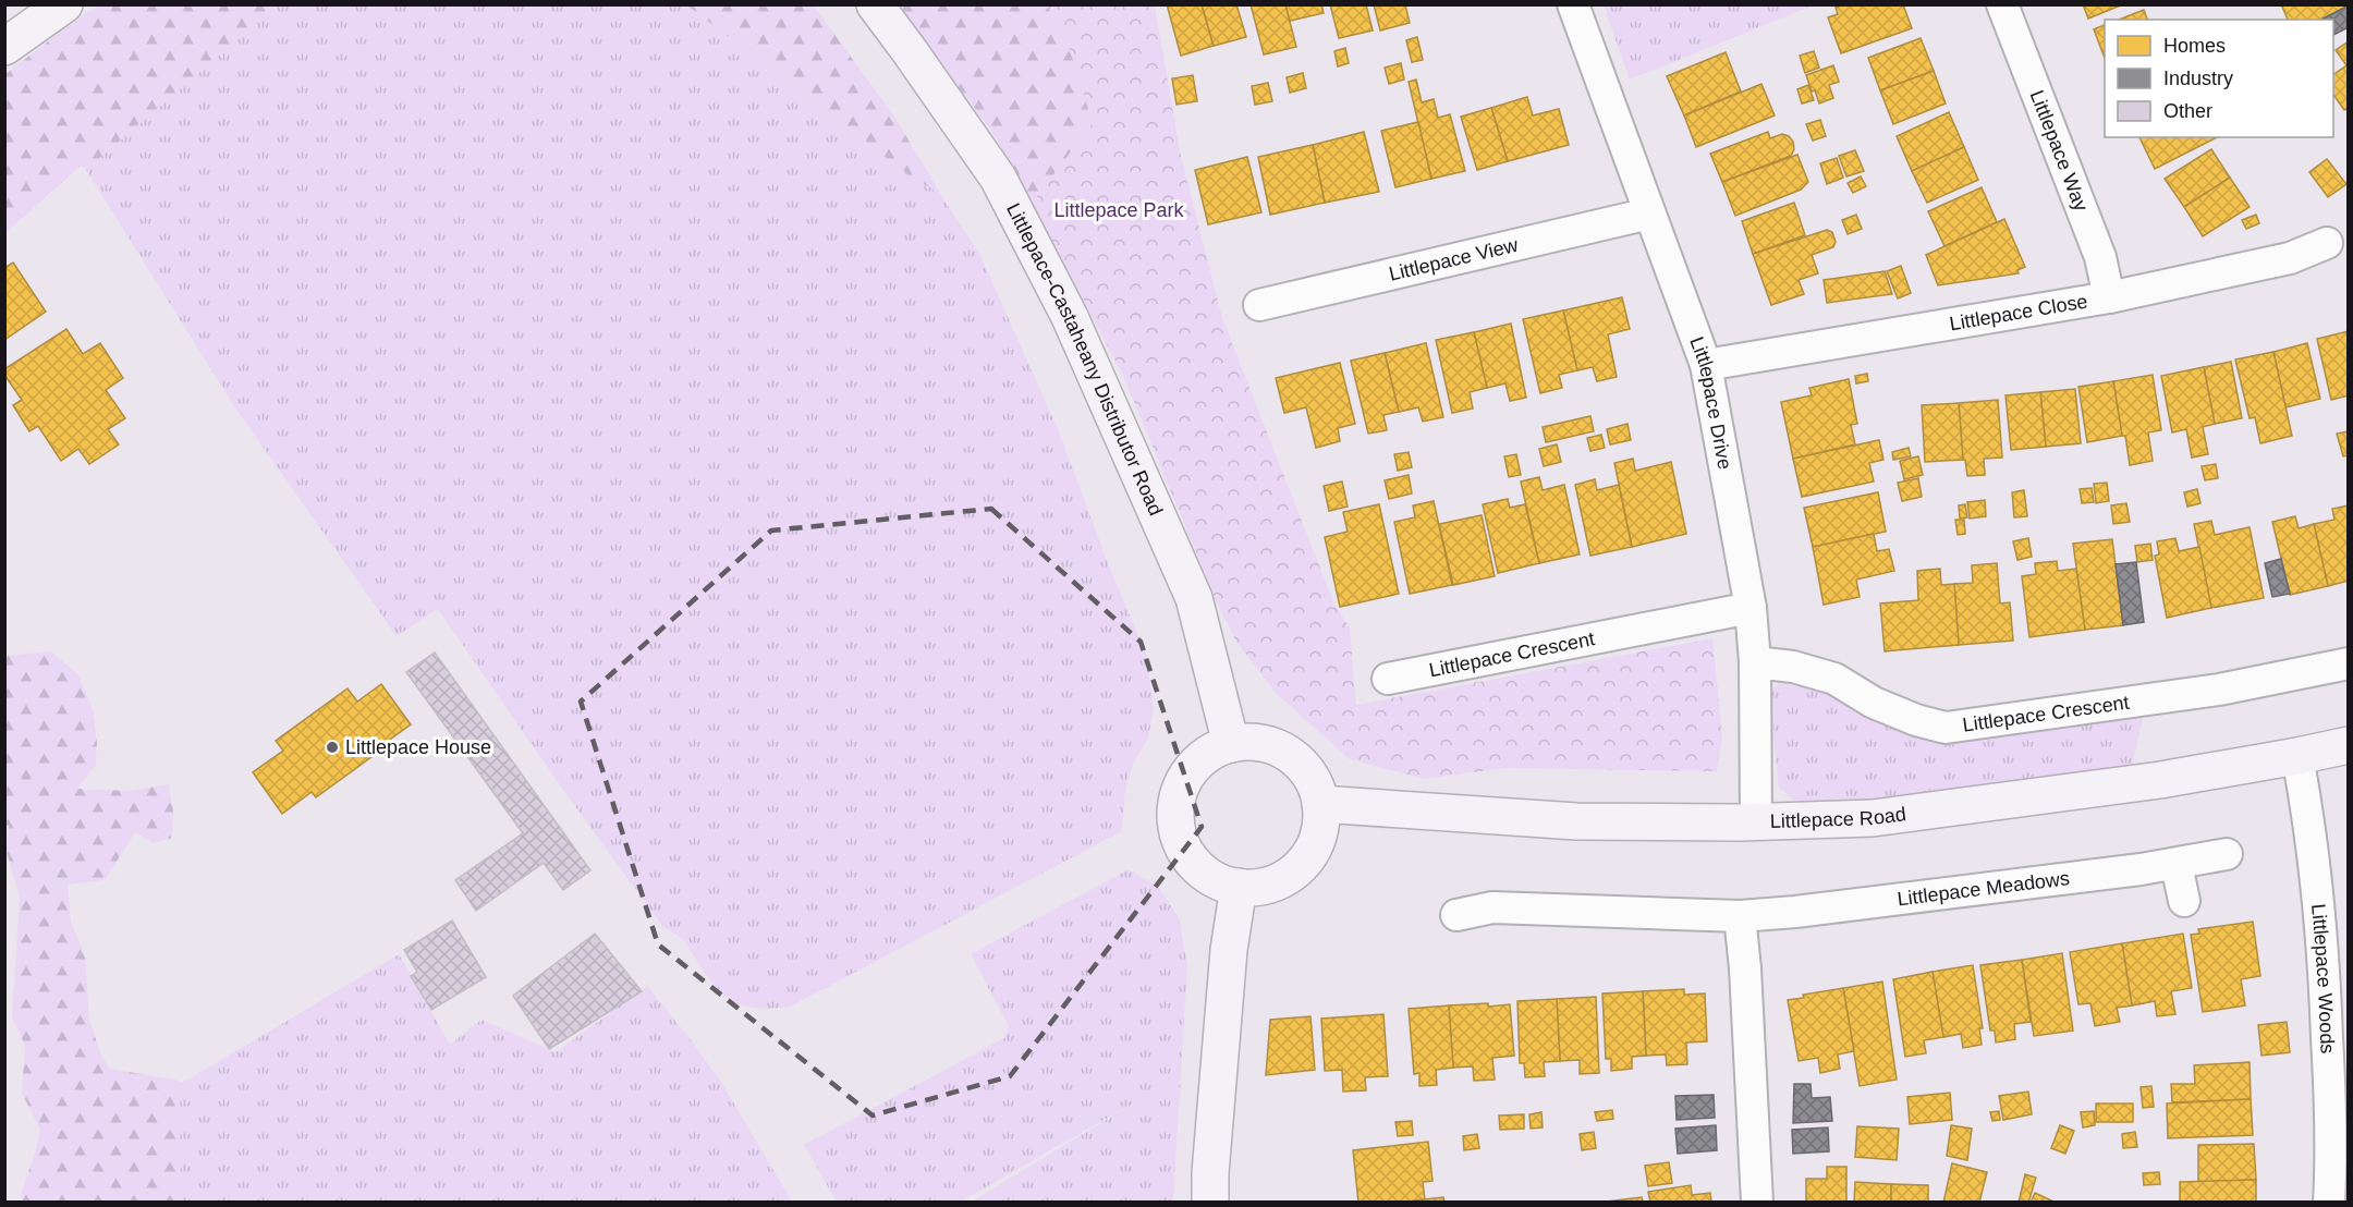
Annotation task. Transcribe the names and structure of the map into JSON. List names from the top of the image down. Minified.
{"streets":{"street":["Littlepace Way","Littlepace View","Littlepace Close","Littlepace-Castaheany Distributor Road","Littlepace Drive","Littlepace Crescent","Littlepace Road","Littlepace Meadows","Littlepace Woods"]},"crossings":[["Littlepace Way","Littlepace Close"],["Littlepace View","Littlepace Drive"],["Littlepace Close","Littlepace Drive"],["Littlepace-Castaheany Distributor Road","Littlepace Road"],["Littlepace Drive","Littlepace Crescent"],["Littlepace Drive","Littlepace Road"],["Littlepace Road","Littlepace Woods"]],"parks":["Littlepace Park"],"places":["Littlepace House"],"legend":["Homes","Industry","Other"]}
